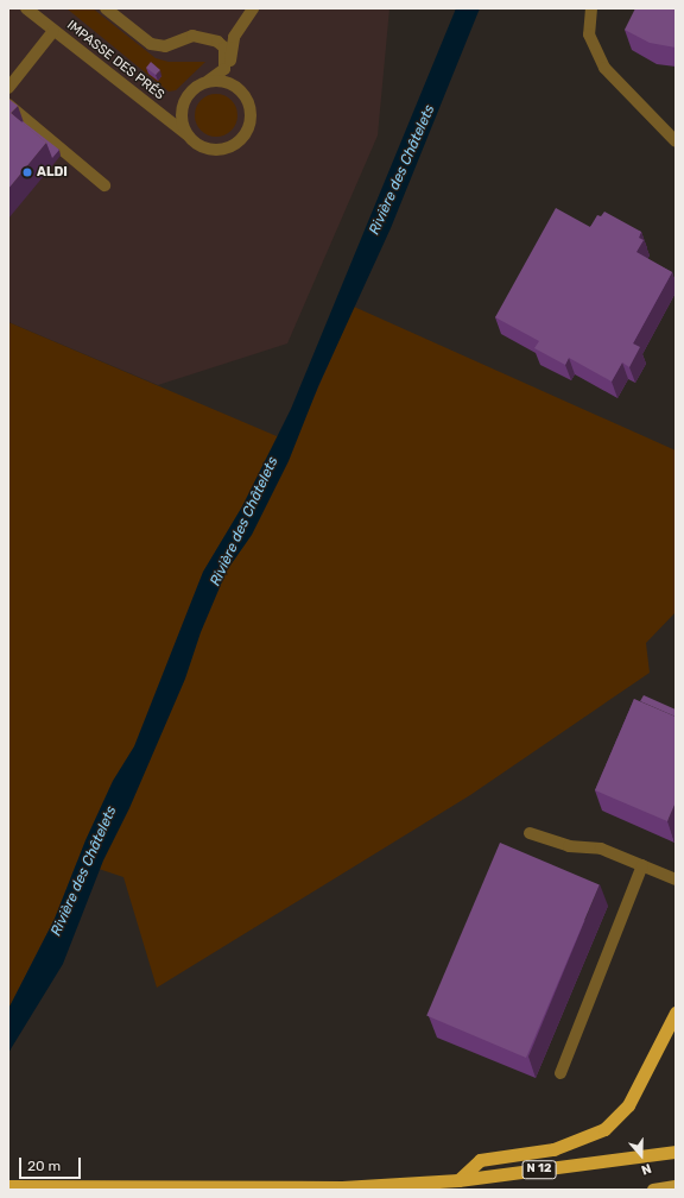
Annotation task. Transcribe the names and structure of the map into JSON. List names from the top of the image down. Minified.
{"streets":{"highway":["N 12"],"street":["IMPASSE DES PRÉS"]},"water":["Rivière des Châtelets"],"places":["ALDI"],"scale_bar":"20 m","north":"bottom"}
